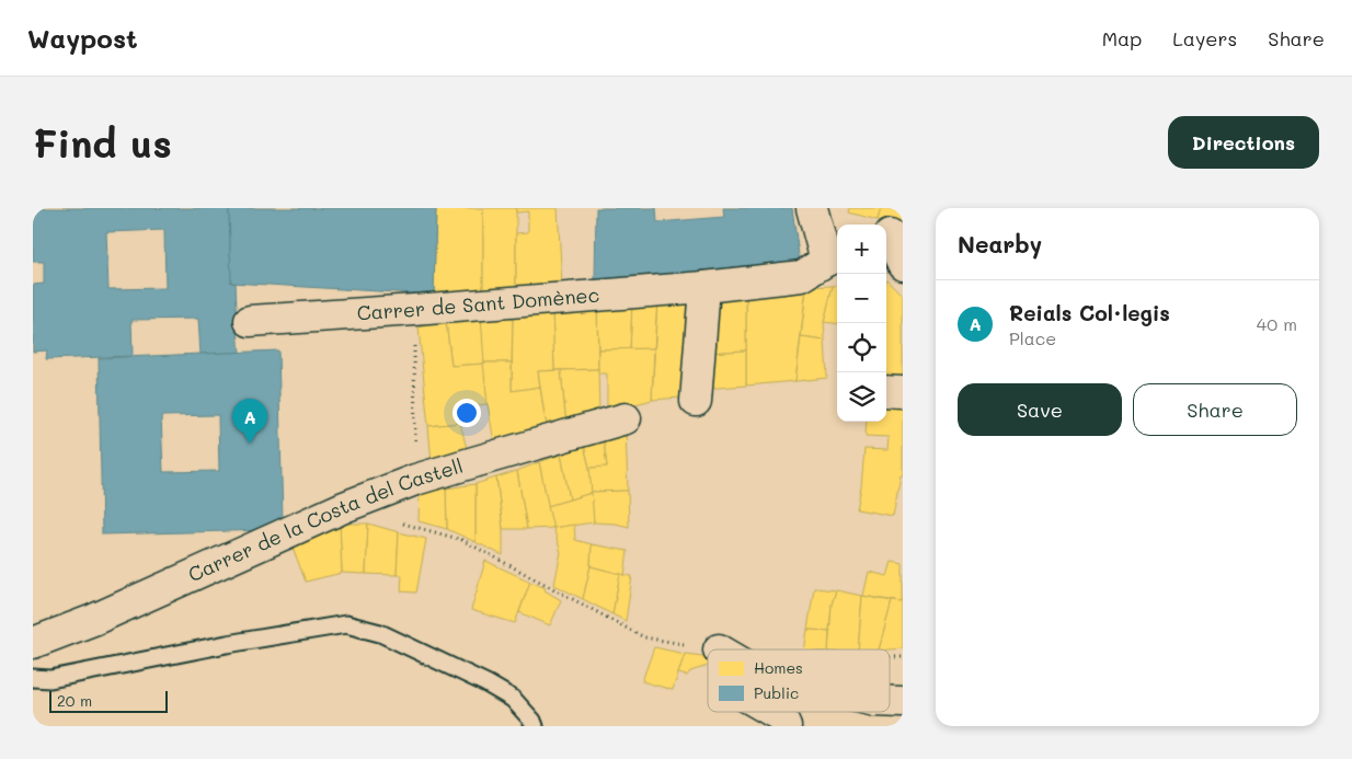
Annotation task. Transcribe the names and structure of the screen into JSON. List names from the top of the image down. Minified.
{"streets":{"street":["Carrer de Sant Domènec","Carrer de la Costa del Castell"]},"legend":["Homes","Public"],"scale_bar":"20 m","page":{"header":"Waypost","nav":["Map","Layers","Share"],"buttons":["Directions",["Save","Share"]],"title":"Find us","heading":"Nearby","map_buttons":["+","−"],"list":[{"mark":"A","name":"Reials Col·legis","note":"Place","value":"40 m"}],"pins":"A","scale":"20 m"}}
